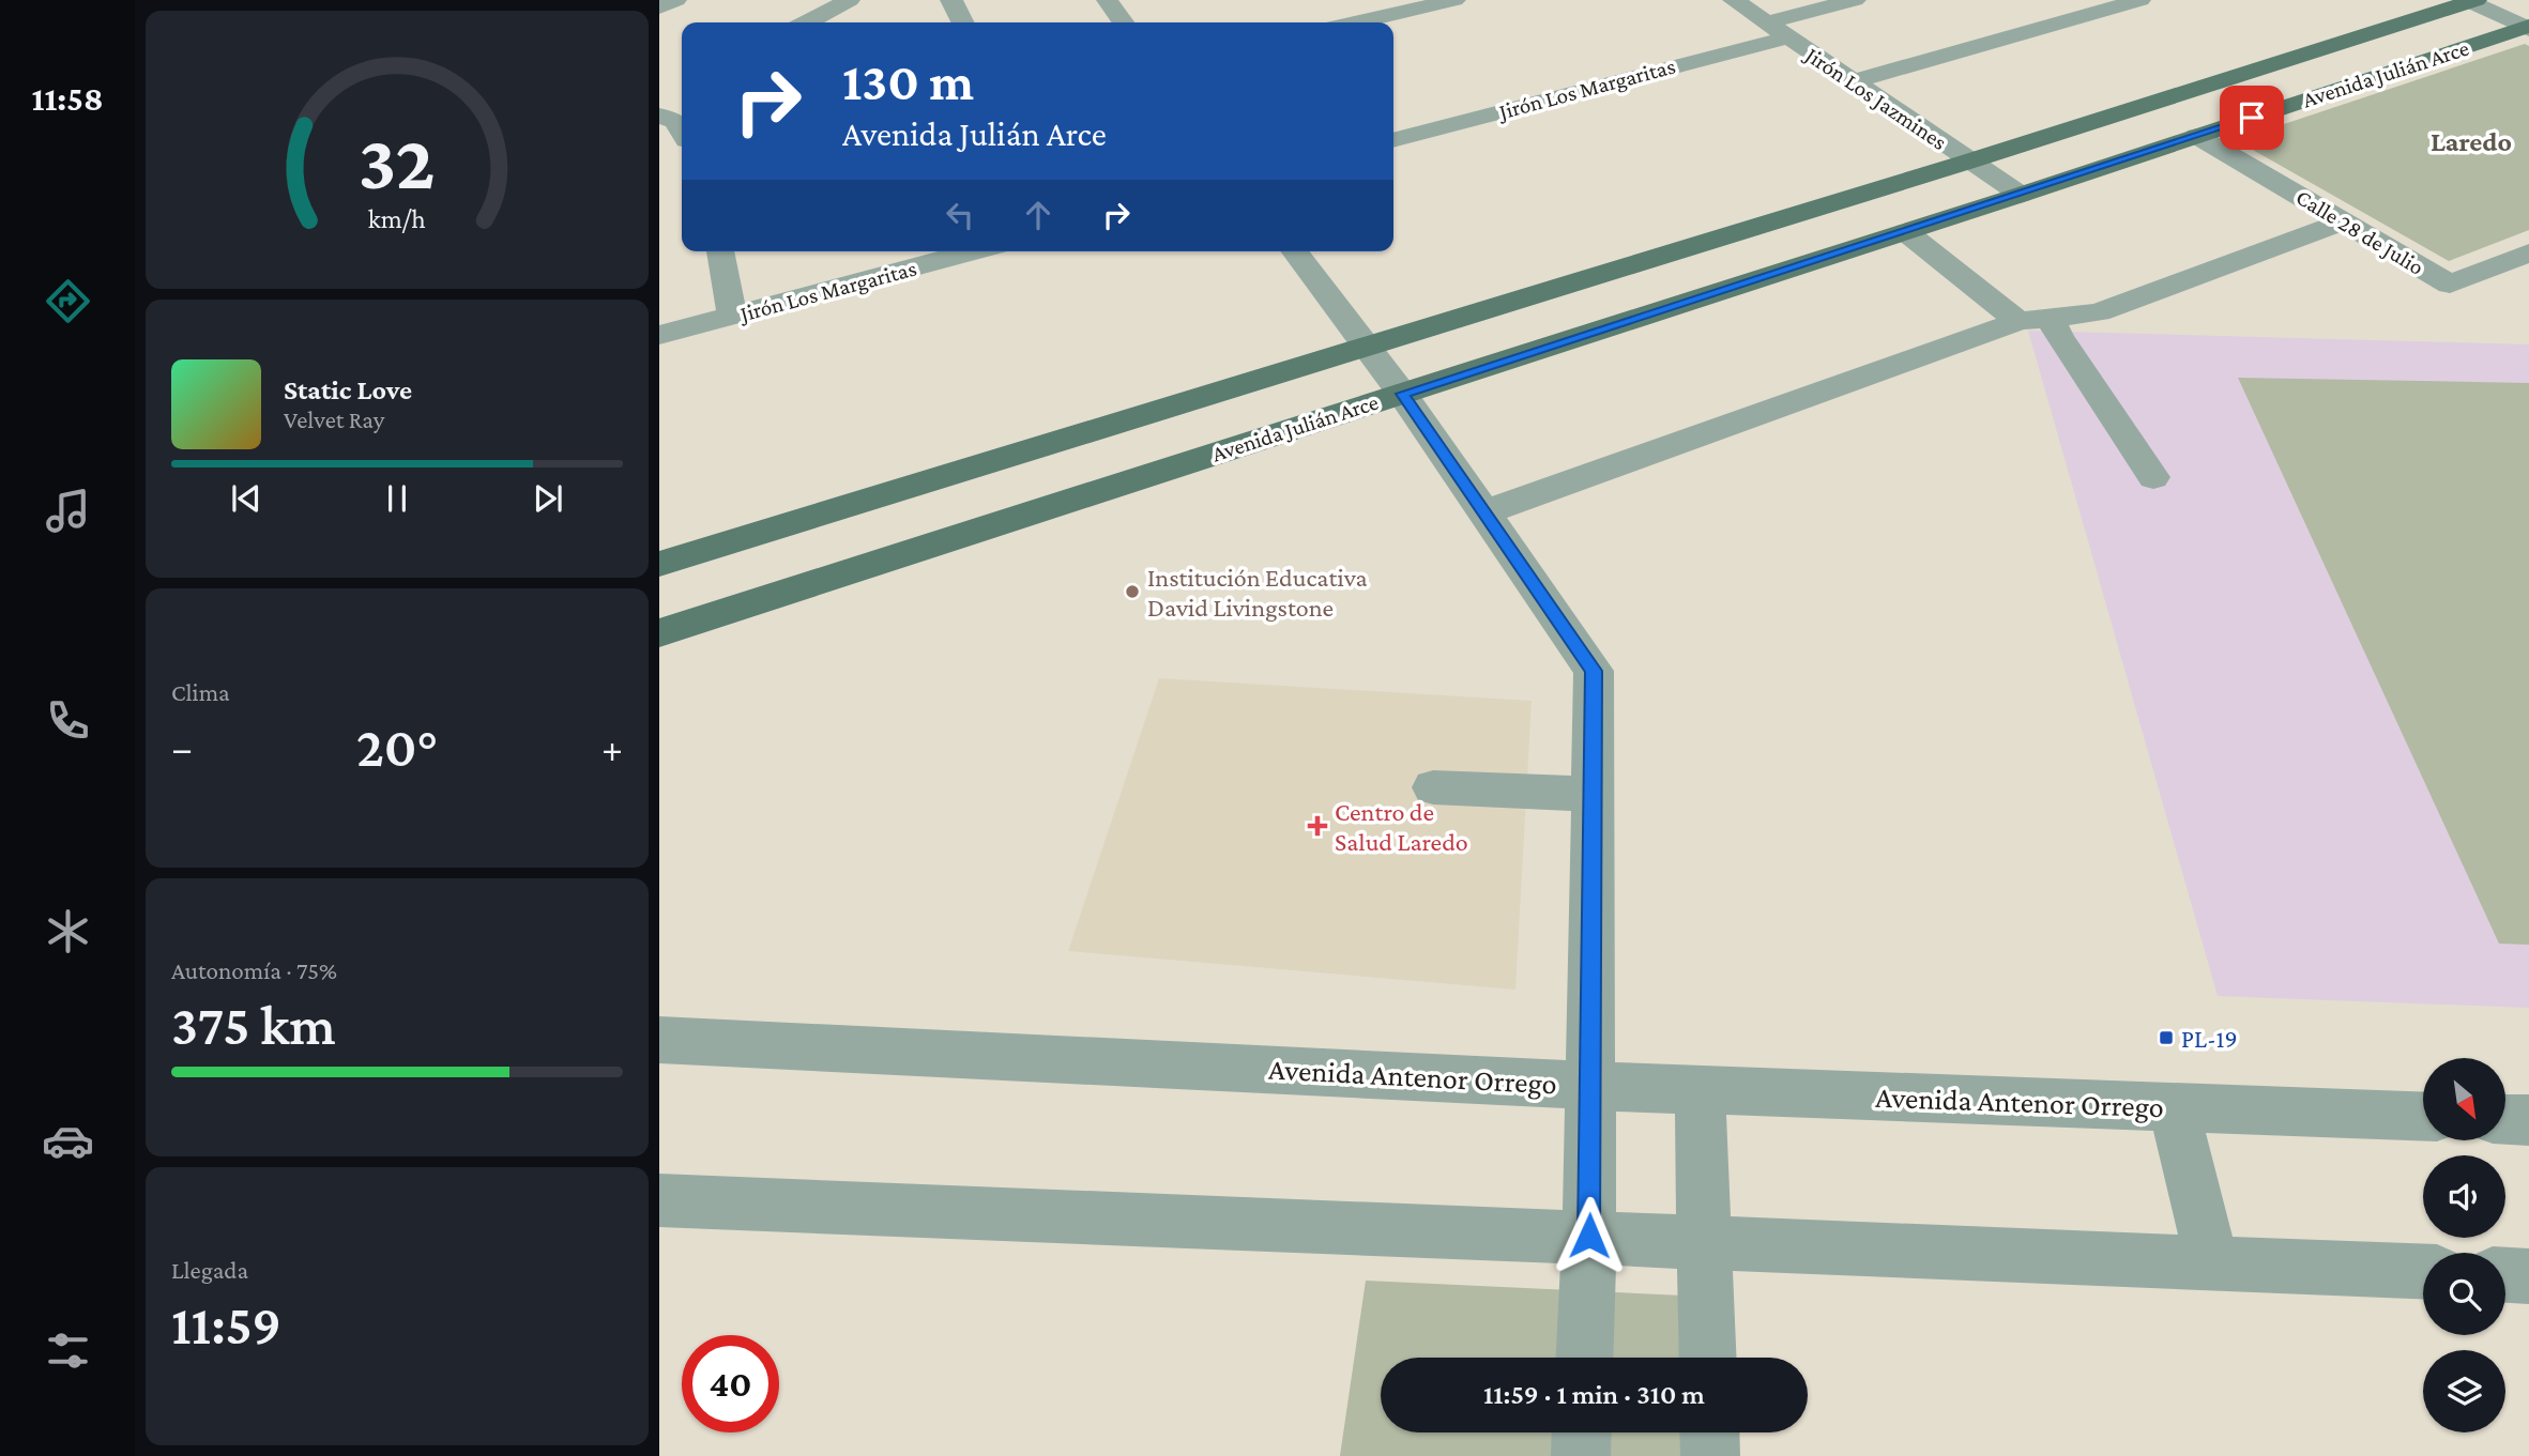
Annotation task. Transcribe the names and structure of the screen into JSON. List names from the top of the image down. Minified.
{"streets":{"main road":["Avenida Julián Arce"],"street":["Jirón Los Margaritas","Jirón Los Jazmines","Calle 28 de Julio","Avenida Antenor Orrego"]},"crossings":[["Avenida Julián Arce","Jirón Los Jazmines"],["Avenida Julián Arce","Calle 28 de Julio"],["Jirón Los Margaritas","Jirón Los Jazmines"]],"districts":["Laredo"],"places":{"other":["Institución Educativa David Livingstone"],"health":["Centro de Salud Laredo"],"transit":["PL-19"]},"north":"bottom right","page":{"tabs":"11:58","turn":["130 m","Avenida Julián Arce"],"song":["Static Love","Velvet Ray"],"tile":["Clima",["Autonomía · 75%","375 km"],["Llegada","11:59"]],"heat":["−","20°","+"],"limit":"40","trip":"11:59 · 1 min · 310 m","gauge":["32","km/h"]}}
